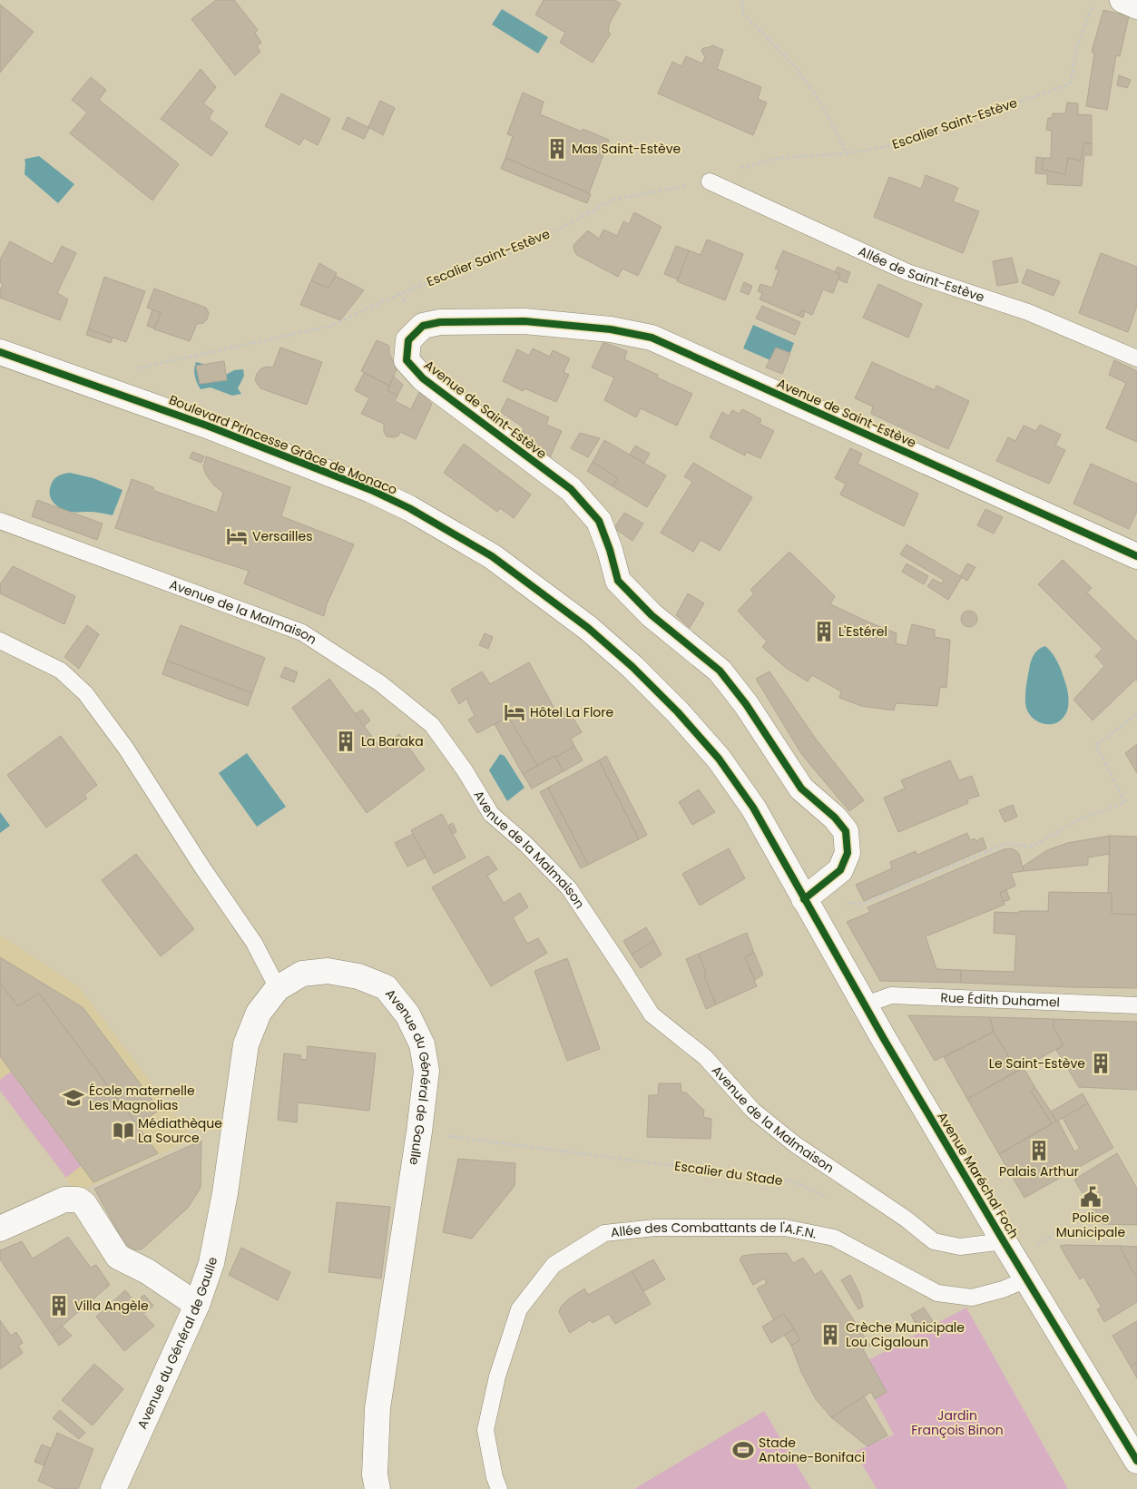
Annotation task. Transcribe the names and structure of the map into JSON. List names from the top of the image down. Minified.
{"streets":{"street":["Avenue de Saint-Estève","Boulevard Princesse Grâce de Monaco","Avenue du Général de Gaulle","Avenue Maréchal Foch"],"lane":["Allée de Saint-Estève","Avenue de la Malmaison","Rue Édith Duhamel","Allée des Combattants de l'A.F.N."],"path":["Escalier Saint-Estève","Escalier du Stade"]},"crossings":[["Escalier Saint-Estève","Allée de Saint-Estève"],["Escalier Saint-Estève","Boulevard Princesse Grâce de Monaco"],["Avenue de Saint-Estève","Boulevard Princesse Grâce de Monaco"],["Avenue de Saint-Estève","Avenue Maréchal Foch"],["Boulevard Princesse Grâce de Monaco","Avenue Maréchal Foch"],["Avenue de la Malmaison","Avenue Maréchal Foch"],["Avenue de la Malmaison","Allée des Combattants de l'A.F.N."],["Rue Édith Duhamel","Avenue Maréchal Foch"],["Avenue du Général de Gaulle","Escalier du Stade"],["Avenue Maréchal Foch","Allée des Combattants de l'A.F.N."]],"parks":["Jardin François Binon"],"places":{"building":["Mas Saint-Estève","L'Estérel","La Baraka","Le Saint-Estève","Palais Arthur","Villa Angèle","Crèche Municipale Lou Cigaloun"],"hotel":["Versailles","Hôtel La Flore"],"school or university":["École maternelle Les Magnolias"],"library":["Médiathèque La Source"],"public building":["Police Municipale"],"sports":["Stade Antoine-Bonifaci"]}}
